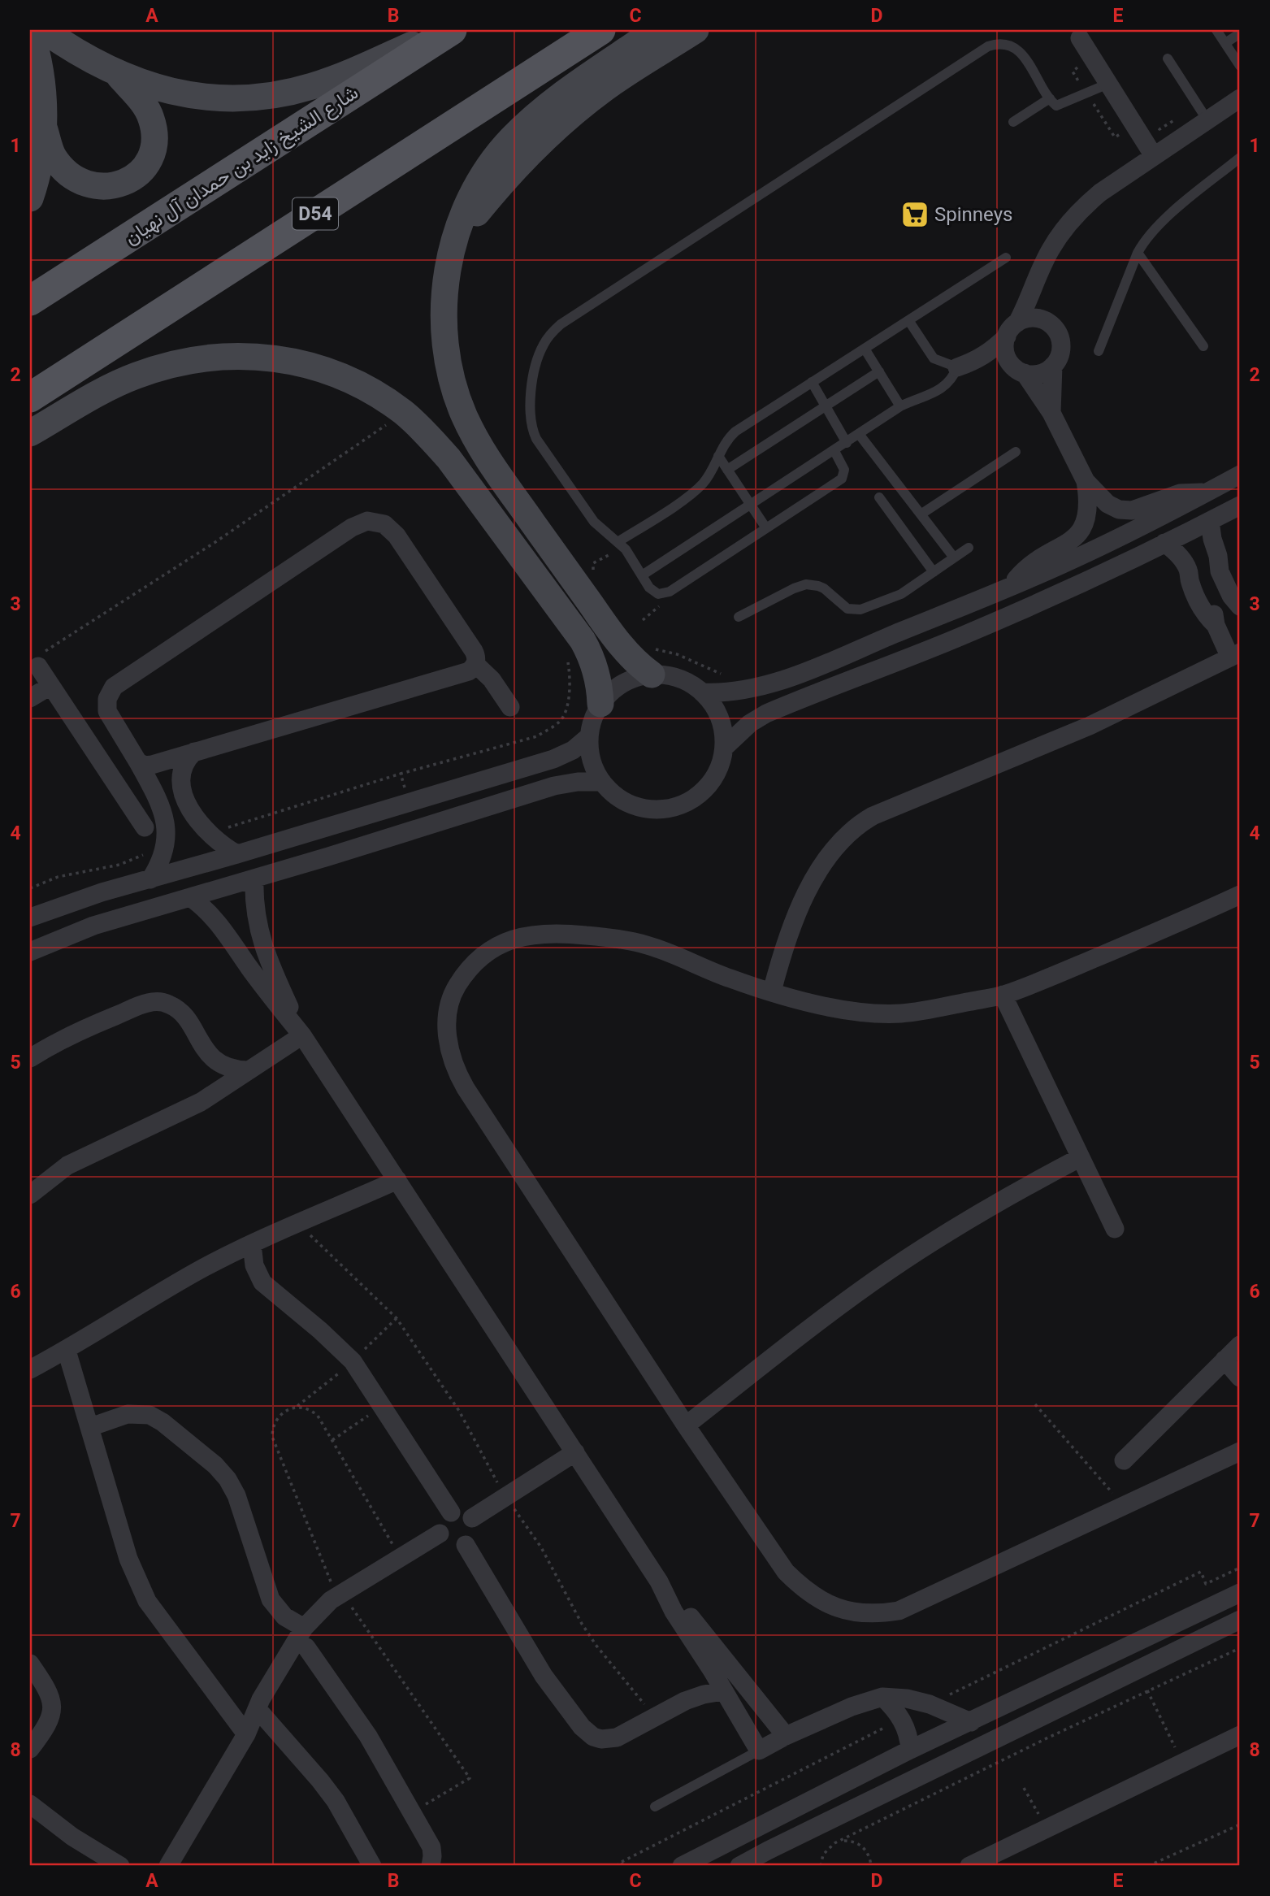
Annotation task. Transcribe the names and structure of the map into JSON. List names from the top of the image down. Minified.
{"streets":{"main road":["شارع الشيخ زايد بن حمدان آل نهيان","D54"]},"places":{"supermarket":["Spinneys"]},"grid":{"columns":["A","B","C","D","E"],"rows":["1","2","3","4","5","6","7","8"]}}
